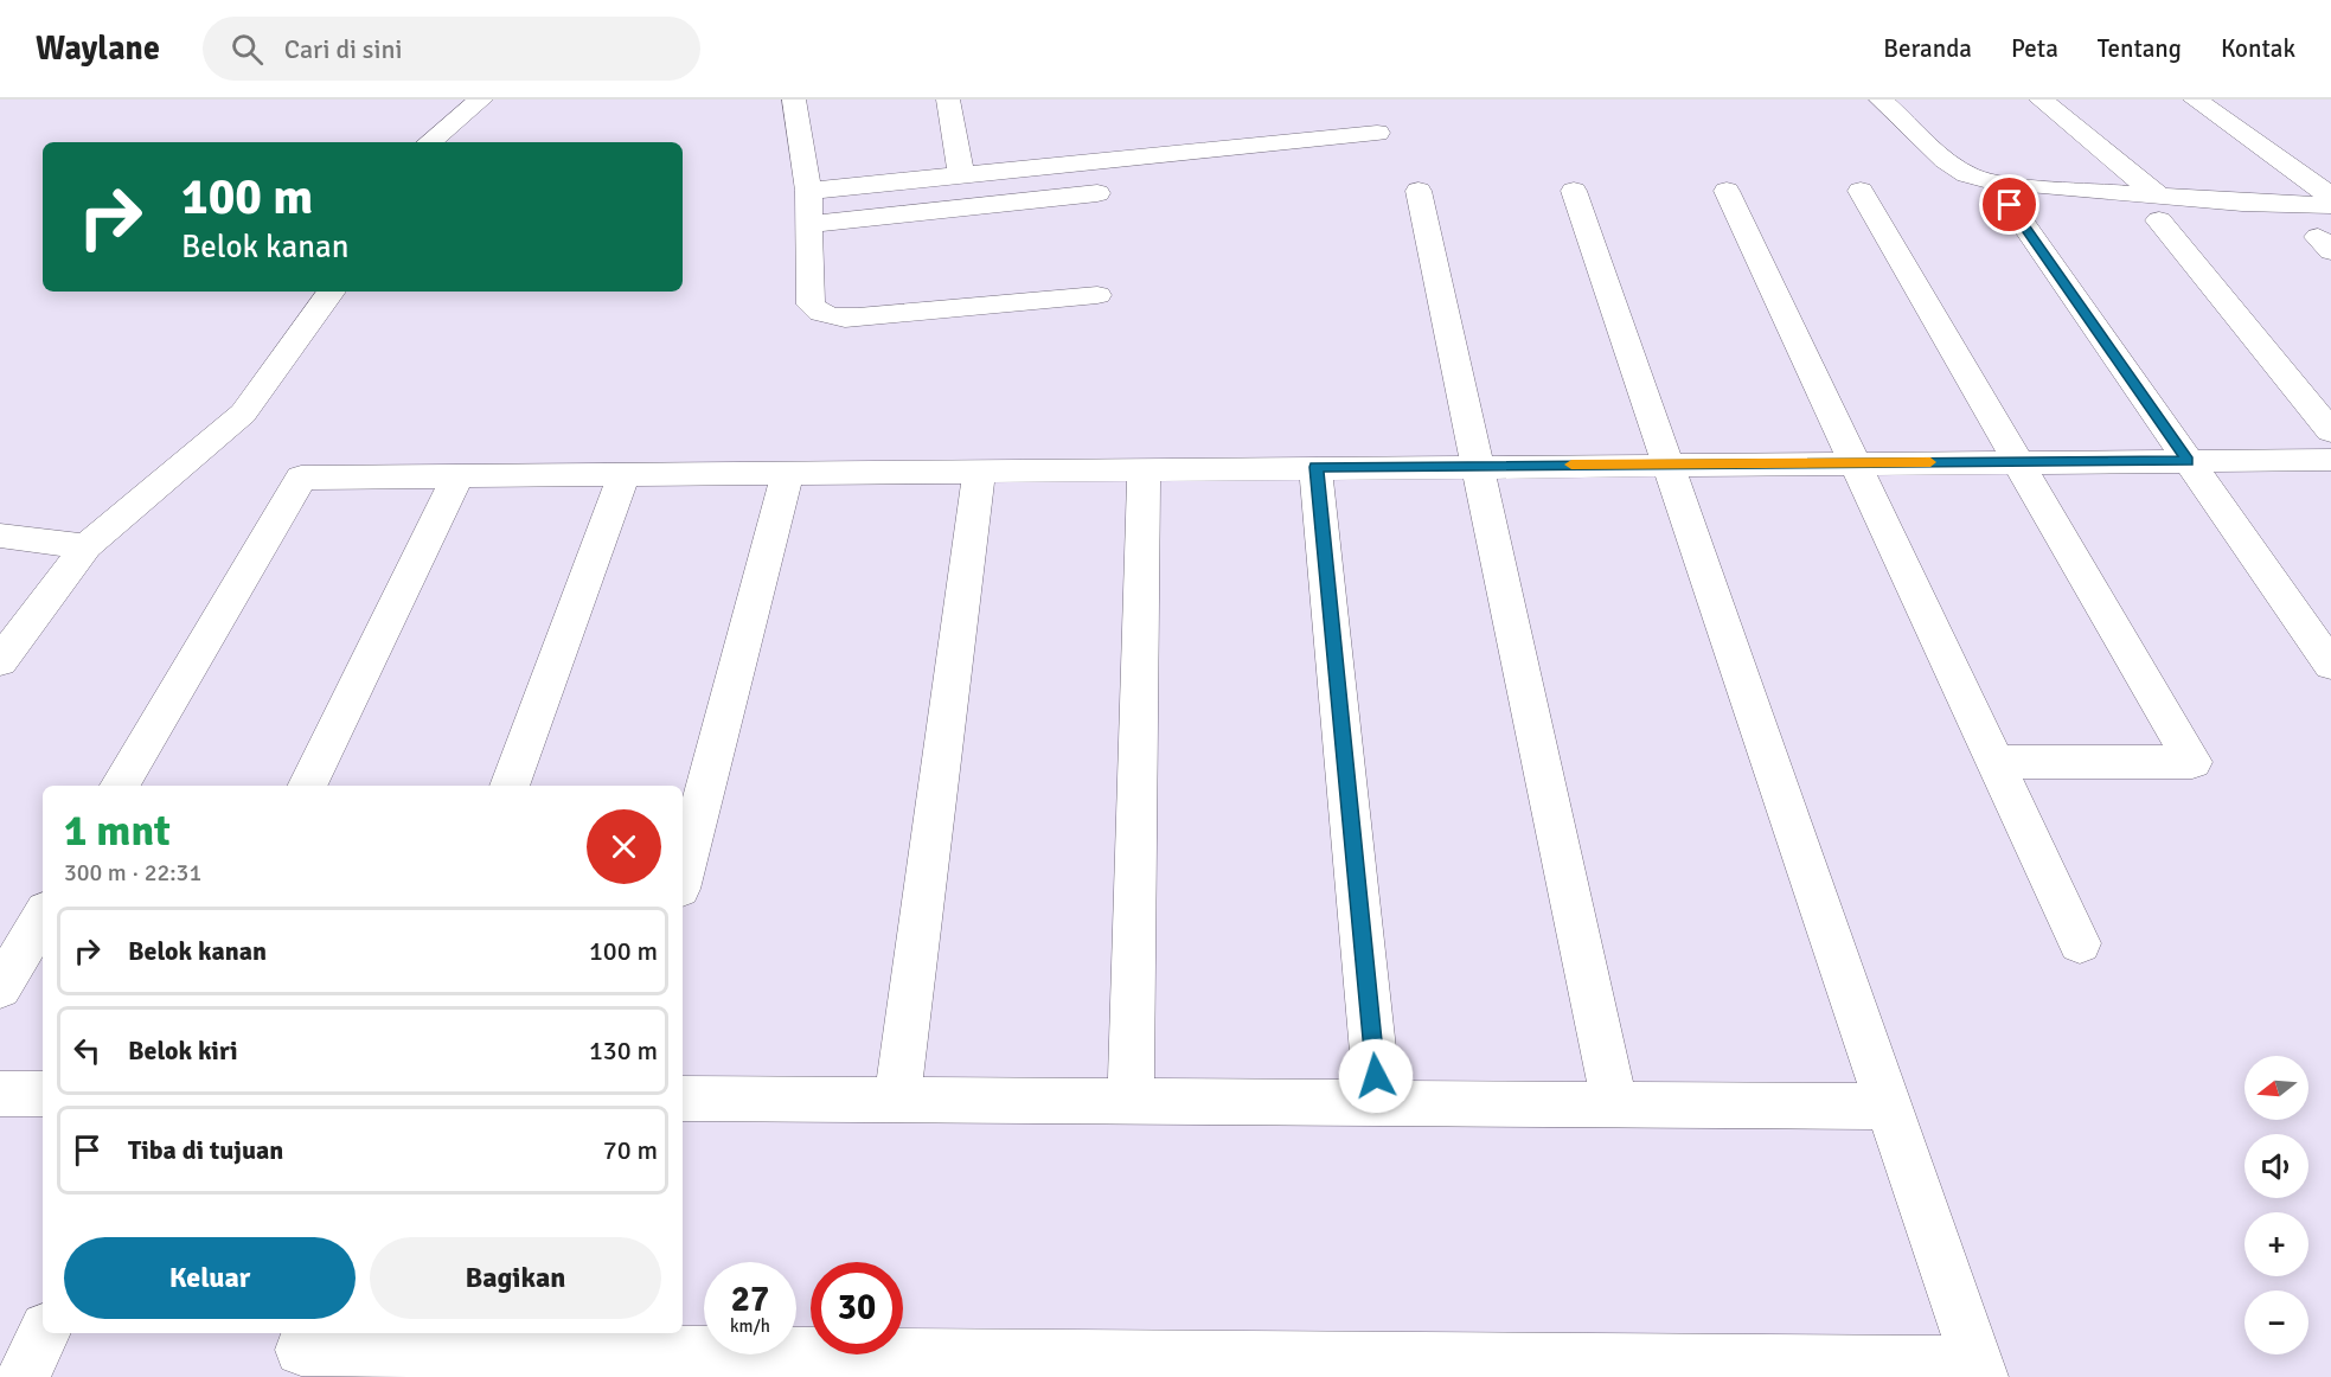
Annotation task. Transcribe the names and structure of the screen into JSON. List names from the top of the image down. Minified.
{"north":"left","page":{"header":"Waylane","search":"Cari di sini","nav":["Beranda","Peta","Tentang","Kontak"],"turn":["100 m","Belok kanan"],"heading":["1 mnt","300 m · 22:31"],"list":[{"name":"Belok kanan","value":"100 m"},{"name":"Belok kiri","value":"130 m"},{"name":"Tiba di tujuan","value":"70 m"}],"map_buttons":["+","−"],"buttons":["Keluar","Bagikan"],"speed":"27 km/h","limit":"30"}}
